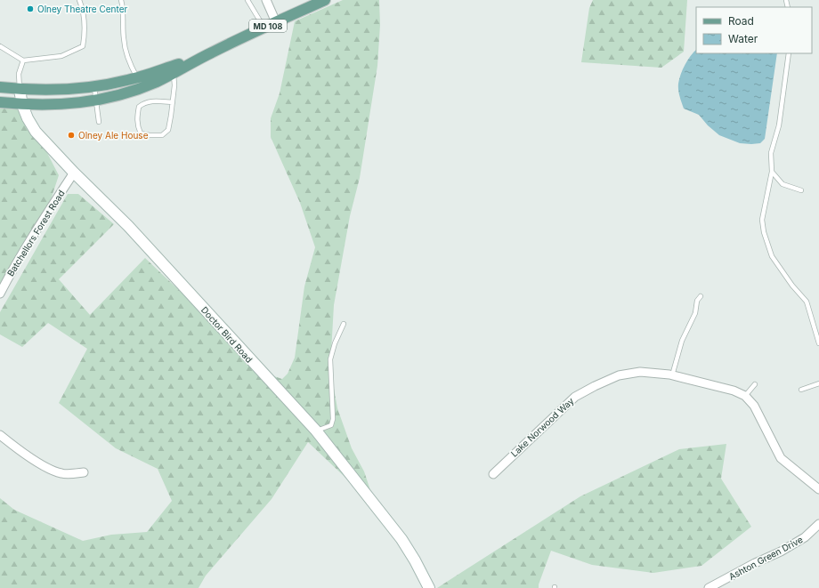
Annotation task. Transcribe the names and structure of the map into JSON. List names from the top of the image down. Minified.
{"streets":{"main road":["MD 108","Doctor Bird Road"],"street":["Batchellors Forest Road","Lake Norwood Way","Ashton Green Drive"]},"crossings":[["MD 108","Doctor Bird Road"],["Batchellors Forest Road","Doctor Bird Road"]],"places":["Olney Theatre Center","Olney Ale House"],"legend":["Road","Water"]}
